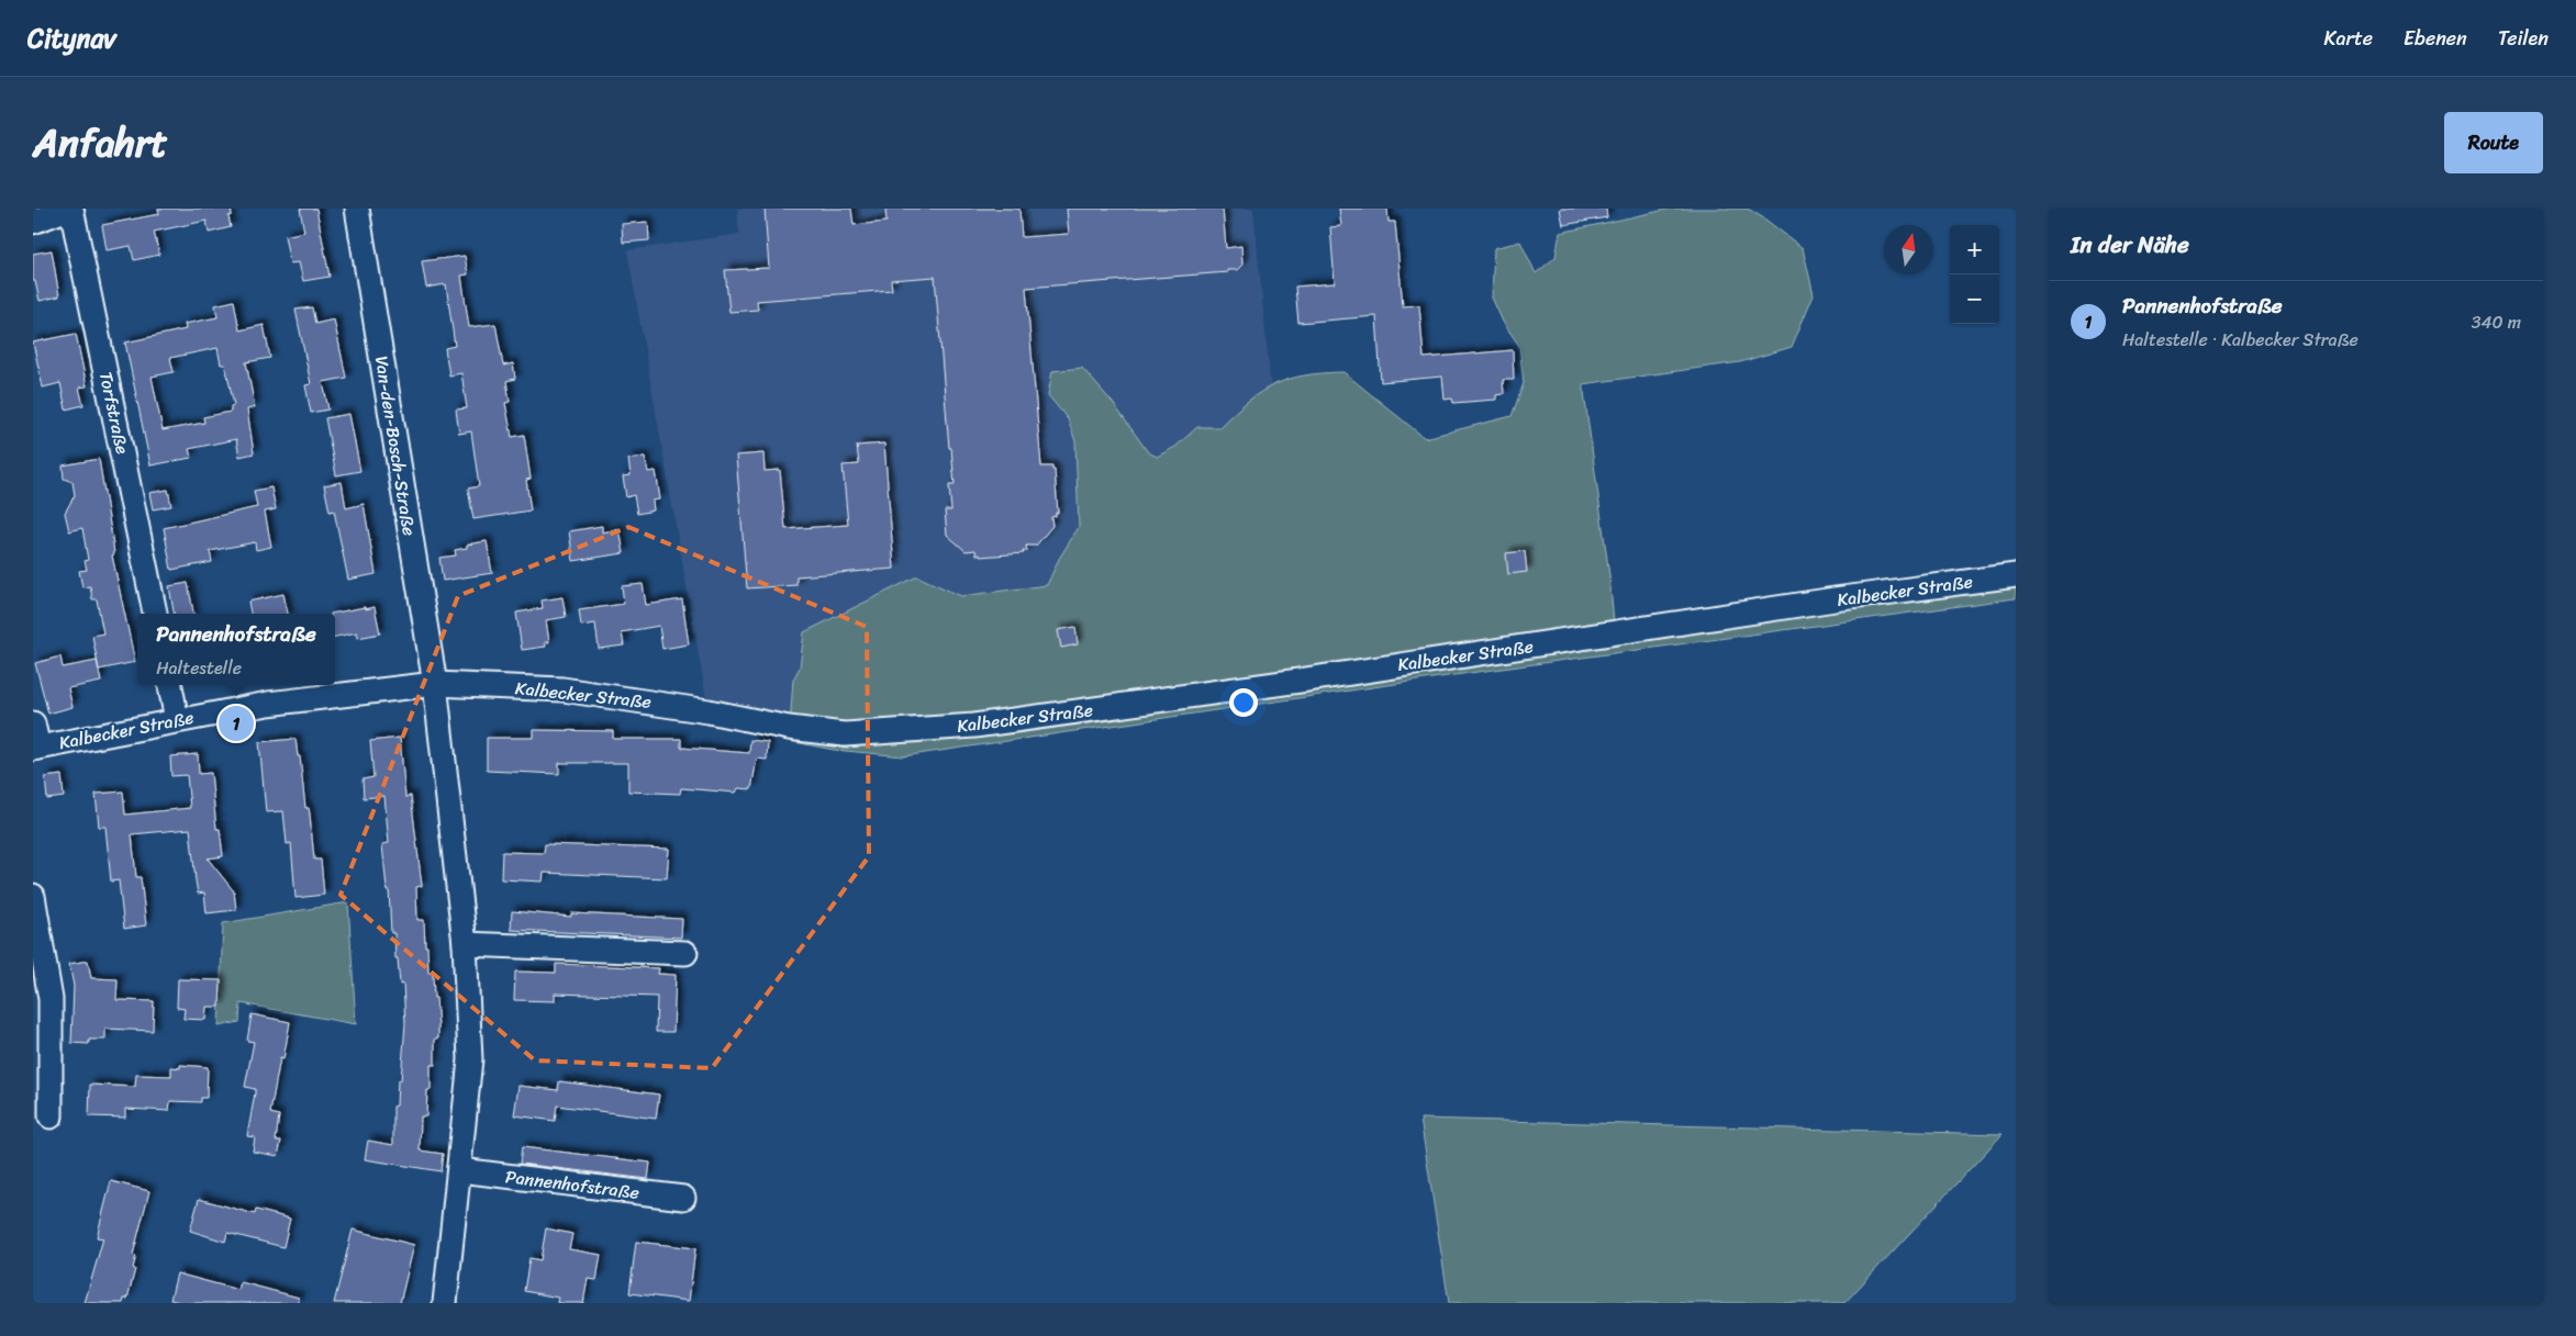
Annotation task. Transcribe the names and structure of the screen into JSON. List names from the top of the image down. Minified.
{"streets":{"street":["Torfstraße","Van-den-Bosch-Straße","Kalbecker Straße","Pannenhofstraße"]},"crossings":[["Van-den-Bosch-Straße","Kalbecker Straße"]],"north":"top","page":{"header":"Citynav","nav":["Karte","Ebenen","Teilen"],"title":"Anfahrt","buttons":"Route","heading":"In der Nähe","map_buttons":["+","−"],"list":[{"mark":"1","name":"Pannenhofstraße","note":"Haltestelle · Kalbecker Straße","value":"340 m"}],"popup":["Pannenhofstraße","Haltestelle"],"pins":"1"}}
